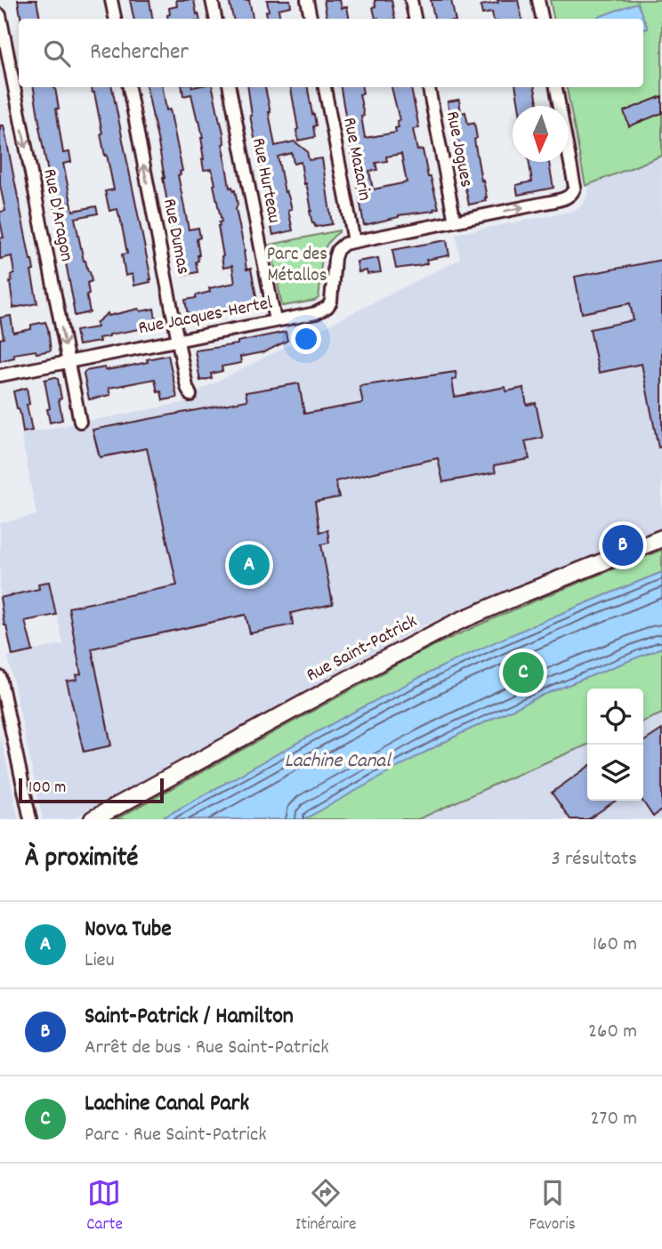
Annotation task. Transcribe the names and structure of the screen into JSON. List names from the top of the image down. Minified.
{"streets":{"main road":["Rue Saint-Patrick"],"street":["Rue Jogues","Rue Mazarin","Rue Hurteau","Rue D'Aragon","Rue Dumas","Rue Jacques-Hertel"]},"crossings":[["Rue Mazarin","Rue Jacques-Hertel"],["Rue Hurteau","Rue Jacques-Hertel"],["Rue D'Aragon","Rue Jacques-Hertel"],["Rue Dumas","Rue Jacques-Hertel"]],"one_way":["Rue D'Aragon","Rue Dumas"],"water":["Lachine Canal"],"parks":["Parc des Métallos"],"scale_bar":"100 m","north":"bottom","page":{"search":"Rechercher","pins":["B","A","C"],"scale":"100 m","heading":["À proximité","3 résultats"],"list":[{"mark":"A","name":"Nova Tube","note":"Lieu","value":"160 m"},{"mark":"B","name":"Saint-Patrick / Hamilton","note":"Arrêt de bus · Rue Saint-Patrick","value":"260 m"},{"mark":"C","name":"Lachine Canal Park","note":"Parc · Rue Saint-Patrick","value":"270 m"}],"nav":["Carte","Itinéraire","Favoris"]}}
